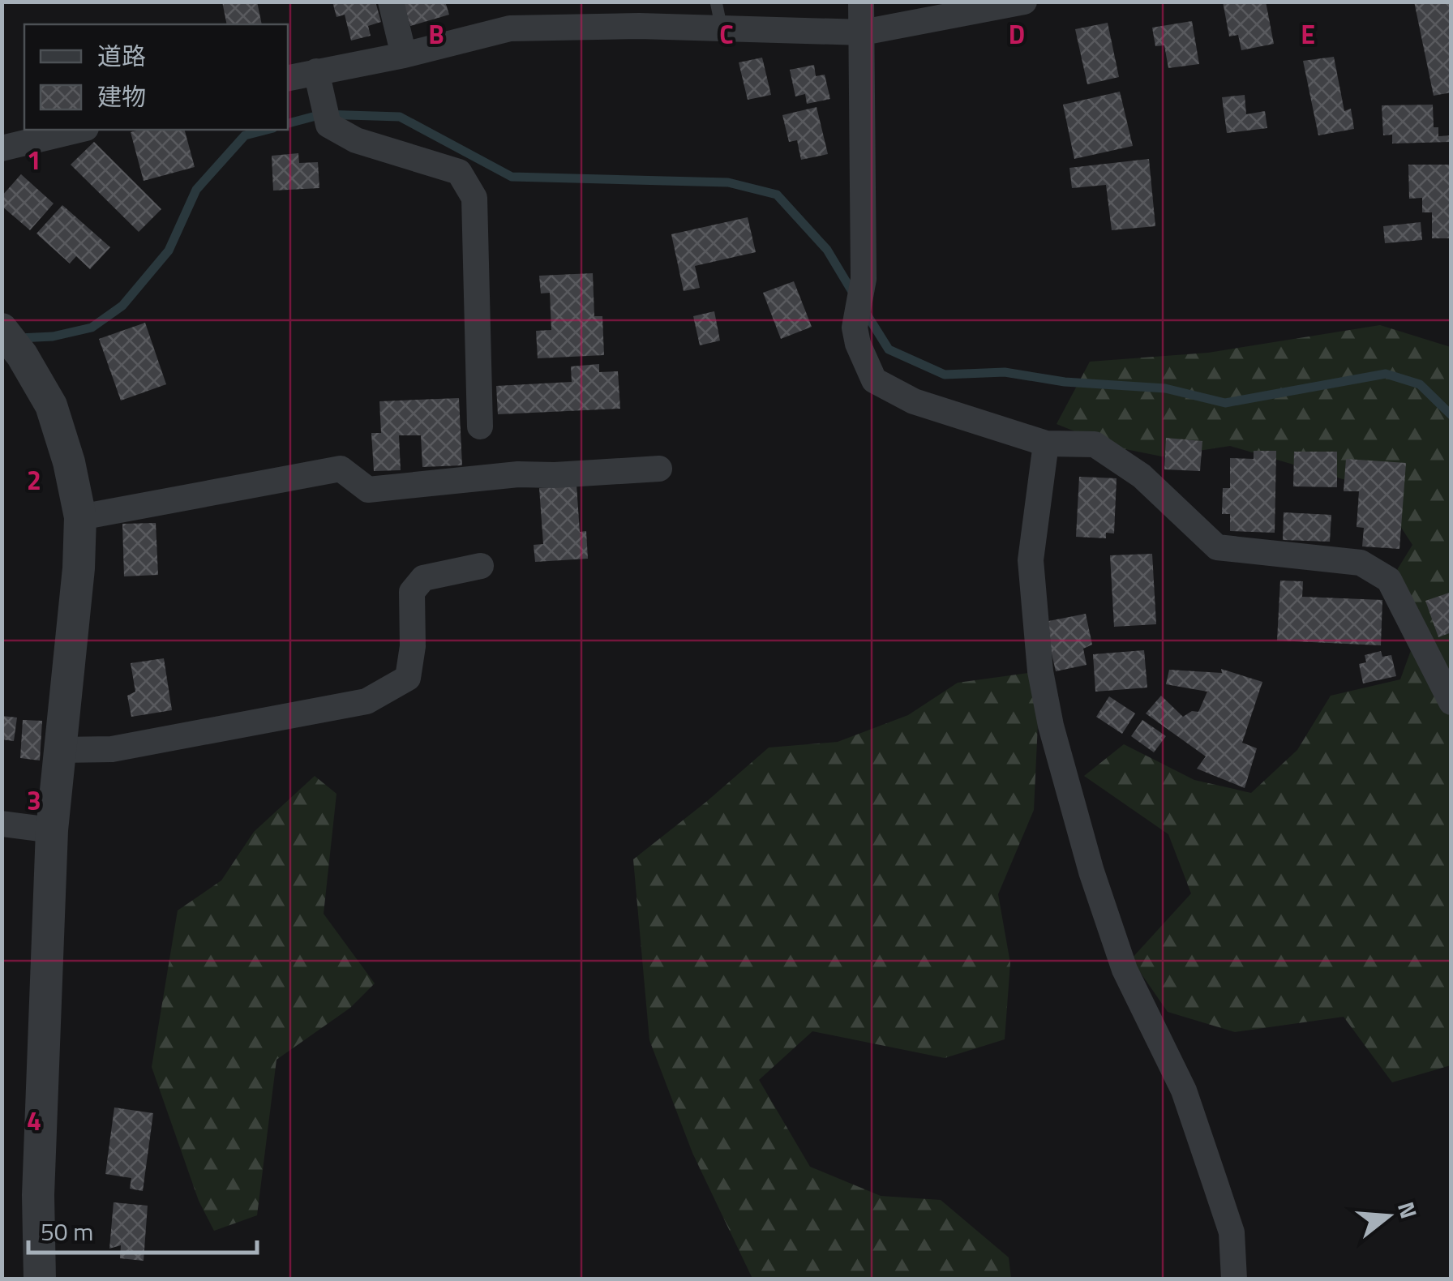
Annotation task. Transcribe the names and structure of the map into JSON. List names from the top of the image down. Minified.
{"legend":["道路","建物"],"scale_bar":"50 m","north":"right","grid":{"columns":["B","C","D","E"],"rows":["1","2","3","4"]}}
